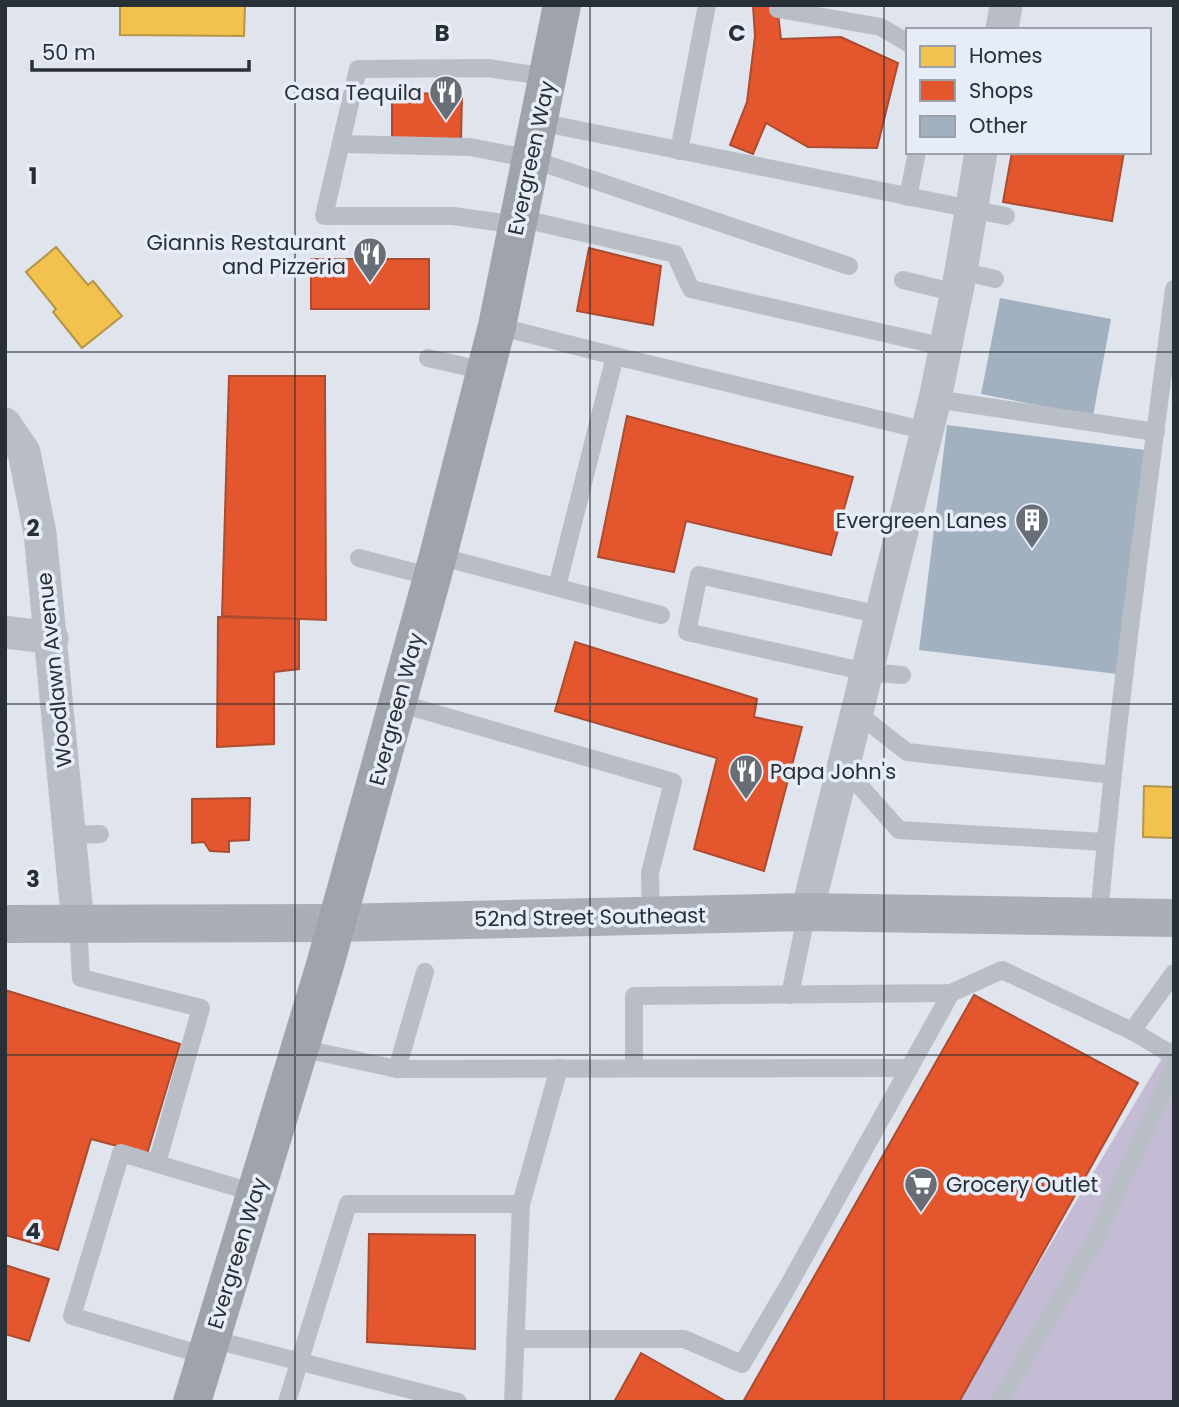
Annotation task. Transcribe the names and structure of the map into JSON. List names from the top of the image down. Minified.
{"streets":{"main road":["Evergreen Way"],"street":["Woodlawn Avenue","52nd Street Southeast"]},"crossings":[["Evergreen Way","52nd Street Southeast"],["Woodlawn Avenue","52nd Street Southeast"]],"places":{"restaurant":["Casa Tequila","Giannis Restaurant and Pizzeria","Papa John's"],"building":["Evergreen Lanes"],"supermarket":["Grocery Outlet"]},"legend":["Homes","Shops","Other"],"scale_bar":"50 m","grid":{"columns":["B","C"],"rows":["1","2","3","4"]}}
